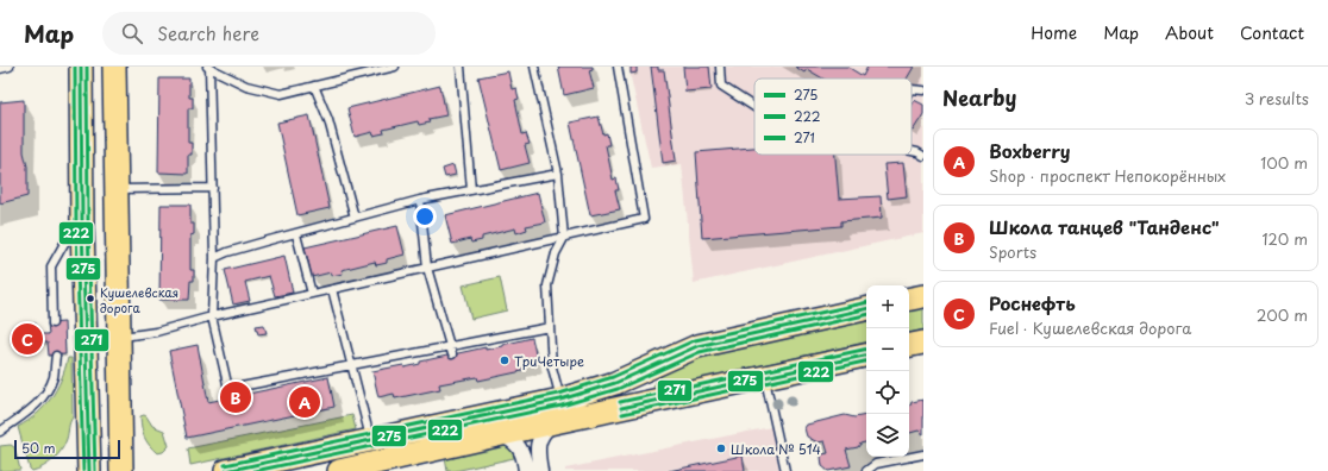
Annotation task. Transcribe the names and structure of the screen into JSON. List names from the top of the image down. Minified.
{"places":["Кушелевская дорога","ТриЧетыре","Школа № 514"],"lines":["transit line 275","transit line 222","transit line 271"],"legend":["275","222","271"],"scale_bar":"50 m","page":{"header":"Map","search":"Search here","nav":["Home","Map","About","Contact"],"heading":["Nearby","3 results"],"list":[{"mark":"A","name":"Boxberry","note":"Shop · проспект Непокорённых","value":"100 m"},{"mark":"B","name":"Школа танцев \"Танденс\"","note":"Sports","value":"120 m"},{"mark":"C","name":"Роснефть","note":"Fuel · Кушелевская дорога","value":"200 m"}],"map_buttons":["+","−"],"pins":["C","B","A"],"scale":"50 m"}}
